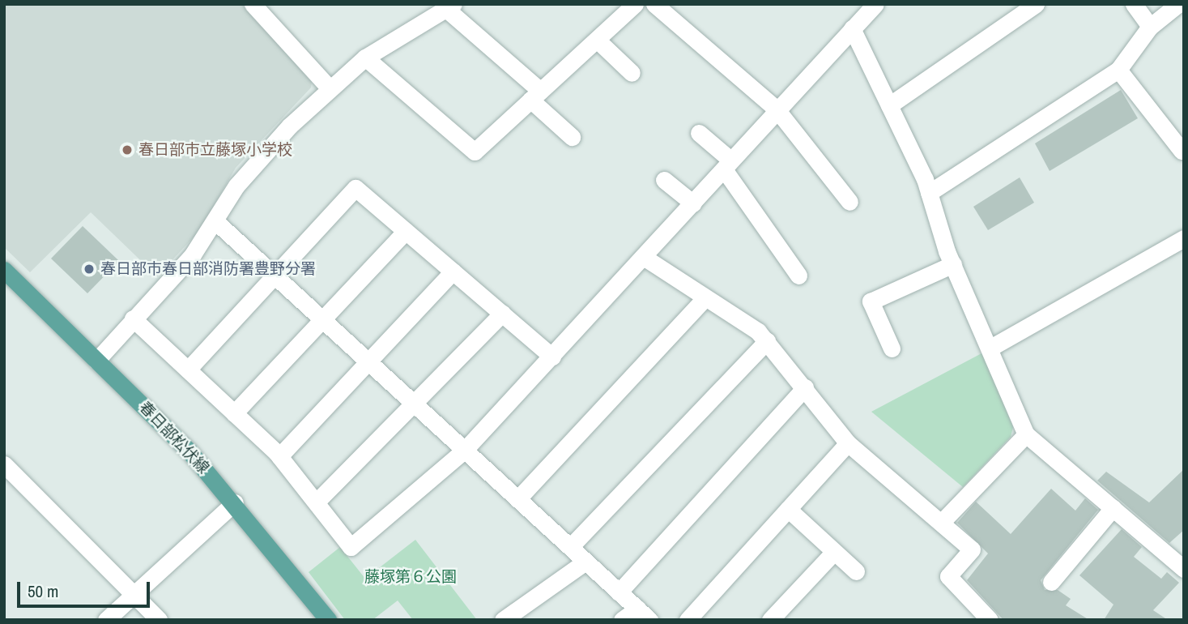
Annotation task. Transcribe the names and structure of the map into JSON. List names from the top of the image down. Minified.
{"streets":{"main road":["春日部松伏線"]},"parks":["藤塚第６公園"],"places":["春日部市立藤塚小学校","春日部市春日部消防署豊野分署"],"scale_bar":"50 m"}
